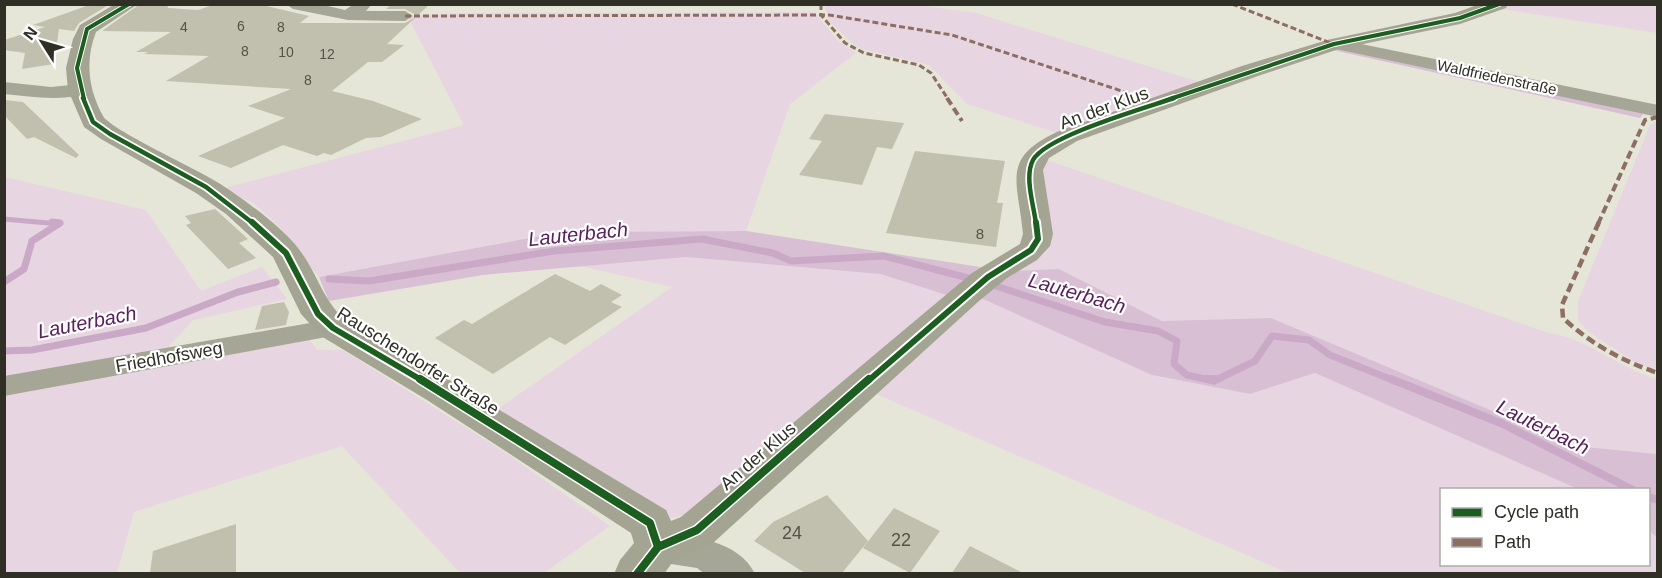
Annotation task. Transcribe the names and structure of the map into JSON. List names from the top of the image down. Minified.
{"streets":{"street":["Waldfriedenstraße","An der Klus","Friedhofsweg","Rauschendorfer Straße"]},"crossings":[["Waldfriedenstraße","An der Klus"],["An der Klus","Rauschendorfer Straße"],["Friedhofsweg","Rauschendorfer Straße"]],"water":["Lauterbach"],"house_numbers":["6","4","8","8","10","12","8","8","24","22"],"legend":["Cycle path","Path"],"north":"top left"}
